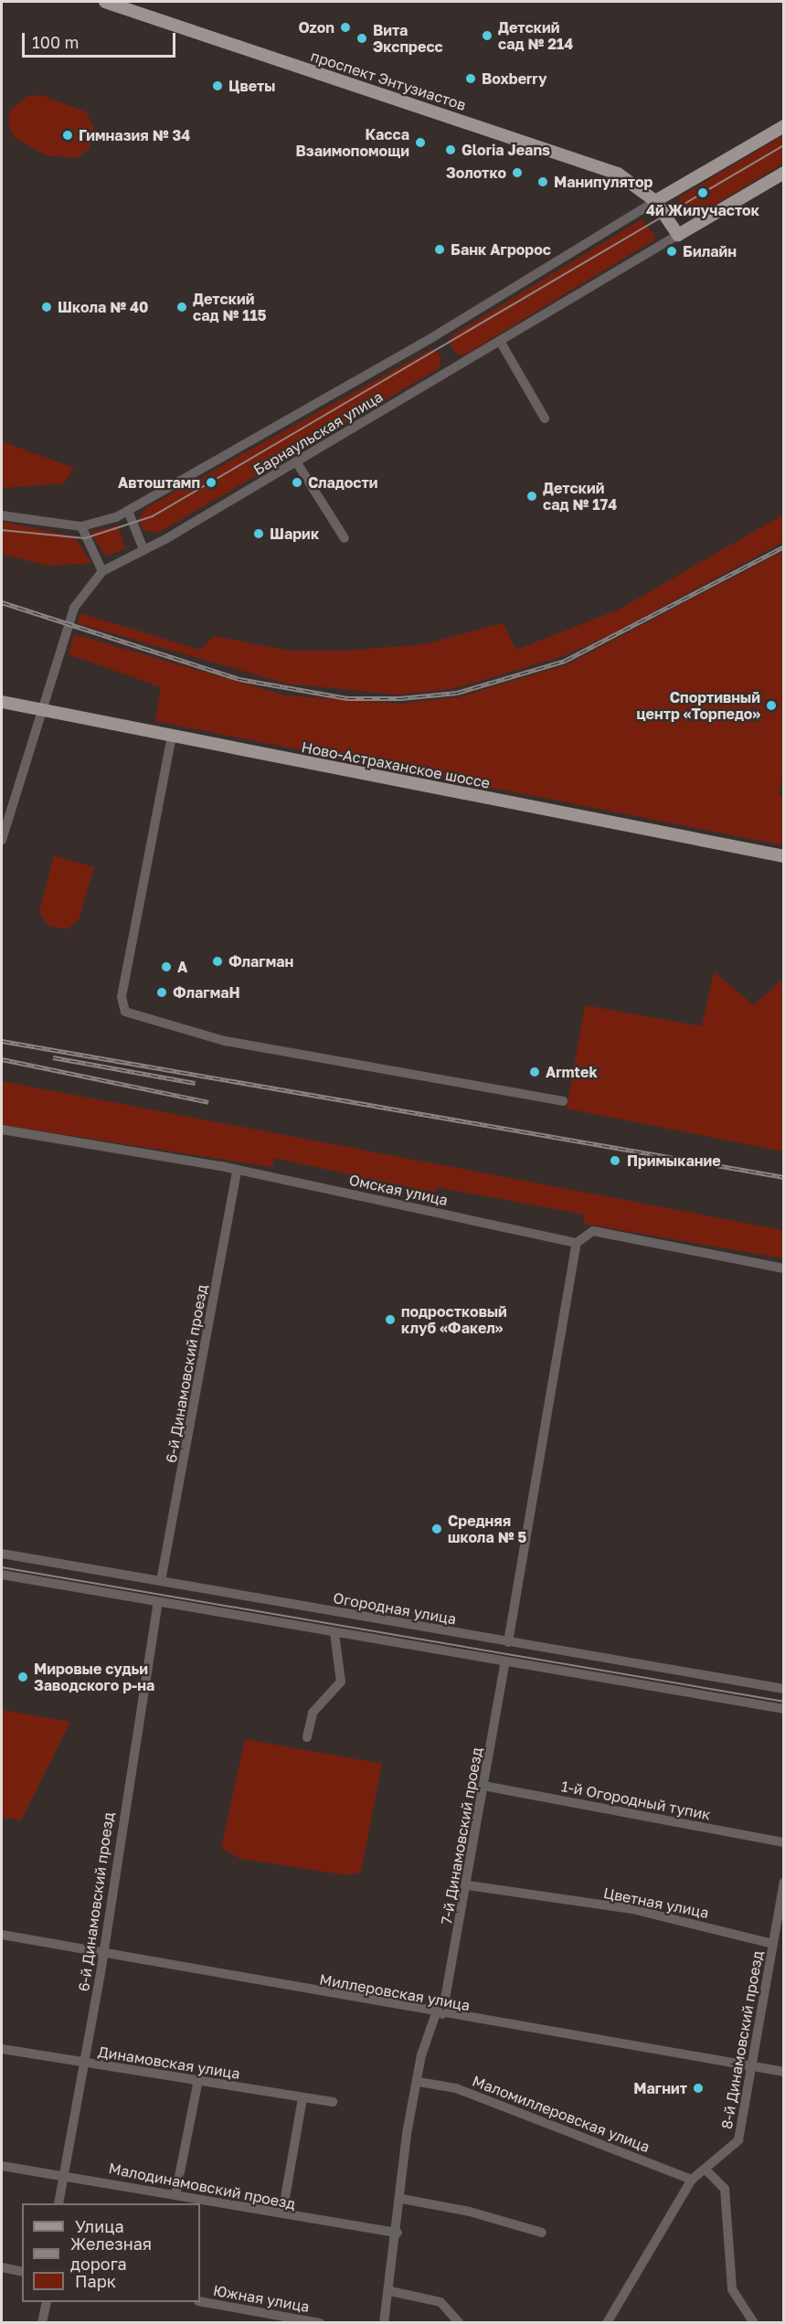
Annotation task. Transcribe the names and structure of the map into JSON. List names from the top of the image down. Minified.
{"streets":{"main road":["проспект Энтузиастов","Ново-Астраханское шоссе"],"street":["Барнаульская улица","Омская улица","6-й Динамовский проезд","Огородная улица","1-й Огородный тупик","7-й Динамовский проезд","Цветная улица","Миллеровская улица","8-й Динамовский проезд","Динамовская улица","Маломиллеровская улица","Малодинамовский проезд","Южная улица"]},"crossings":[["проспект Энтузиастов","Барнаульская улица"],["Барнаульская улица","Ново-Астраханское шоссе"],["Омская улица","6-й Динамовский проезд"],["6-й Динамовский проезд","Огородная улица"],["6-й Динамовский проезд","Миллеровская улица"],["6-й Динамовский проезд","Динамовская улица"],["6-й Динамовский проезд","Малодинамовский проезд"],["1-й Огородный тупик","7-й Динамовский проезд"],["7-й Динамовский проезд","Цветная улица"],["7-й Динамовский проезд","Миллеровская улица"],["7-й Динамовский проезд","Маломиллеровская улица"],["7-й Динамовский проезд","Малодинамовский проезд"],["Цветная улица","8-й Динамовский проезд"],["Миллеровская улица","8-й Динамовский проезд"],["8-й Динамовский проезд","Маломиллеровская улица"]],"places":["Ozon","Детский сад № 214","Вита Экспресс","Boxberry","Цветы","Гимназия № 34","Касса Взаимопомощи","Gloria Jeans","Золотко","Манипулятор","4й Жилучасток","Банк Агророс","Билайн","Школа № 40","Детский сад № 115","Автоштамп","Сладости","Детский сад № 174","Шарик","Спортивный центр «Торпедо»","Флагман","A","ФлагмаН","Armtek","Примыкание","подростковый клуб «Факел»","Средняя школа № 5","Мировые судьи Заводского р-на","Магнит"],"legend":["Улица","Железная дорога","Парк"],"scale_bar":"100 m"}
